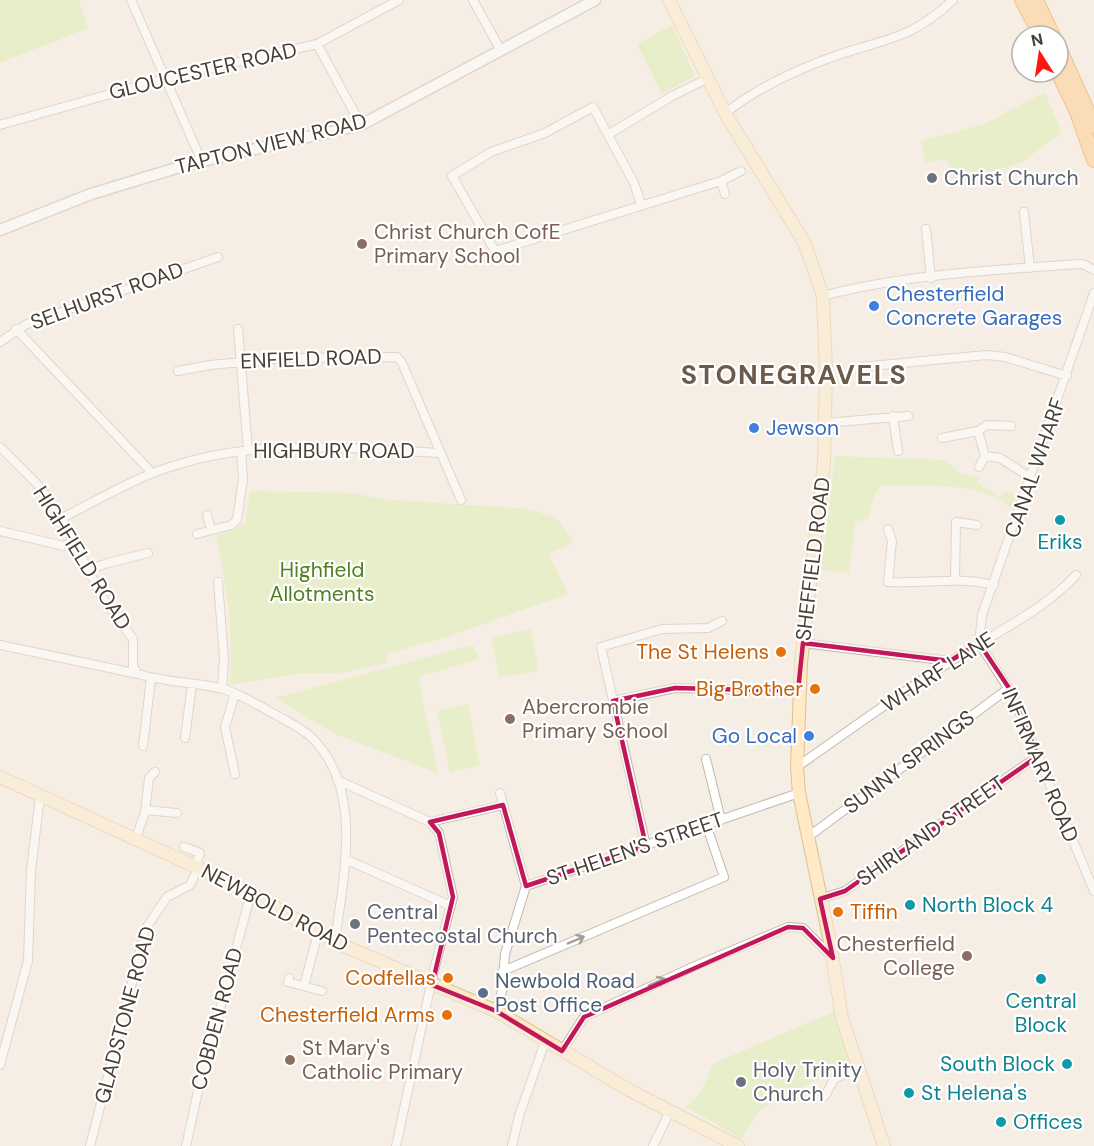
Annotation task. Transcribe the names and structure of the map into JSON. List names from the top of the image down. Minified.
{"streets":{"main road":["SHEFFIELD ROAD","NEWBOLD ROAD"],"street":["GLOUCESTER ROAD","TAPTON VIEW ROAD","SELHURST ROAD","ENFIELD ROAD","HIGHBURY ROAD","CANAL WHARF","HIGHFIELD ROAD","WHARF LANE","SUNNY SPRINGS","INFIRMARY ROAD","SHIRLAND STREET","ST HELEN'S STREET","GLADSTONE ROAD","COBDEN ROAD"]},"crossings":[["ENFIELD ROAD","HIGHBURY ROAD"],["HIGHBURY ROAD","HIGHFIELD ROAD"],["CANAL WHARF","WHARF LANE"],["CANAL WHARF","INFIRMARY ROAD"],["SHEFFIELD ROAD","WHARF LANE"],["SHEFFIELD ROAD","SUNNY SPRINGS"],["SHEFFIELD ROAD","SHIRLAND STREET"],["SHEFFIELD ROAD","ST HELEN'S STREET"],["WHARF LANE","INFIRMARY ROAD"],["SUNNY SPRINGS","INFIRMARY ROAD"],["INFIRMARY ROAD","SHIRLAND STREET"],["ST HELEN'S STREET","NEWBOLD ROAD"],["NEWBOLD ROAD","GLADSTONE ROAD"],["NEWBOLD ROAD","COBDEN ROAD"]],"districts":["STONEGRAVELS"],"parks":["Highfield Allotments"],"places":["Christ Church","Christ Church CofE Primary School","Chesterfield Concrete Garages","Jewson","Eriks","The St Helens","Big Brother","Abercrombie Primary School","Go Local","North Block 4","Tiffin","Central Pentecostal Church","Chesterfield College","Codfellas","Central Block","Newbold Road Post Office","Chesterfield Arms","St Mary's Catholic Primary","South Block","Holy Trinity Church","St Helena's","Offices"],"north":"top"}
